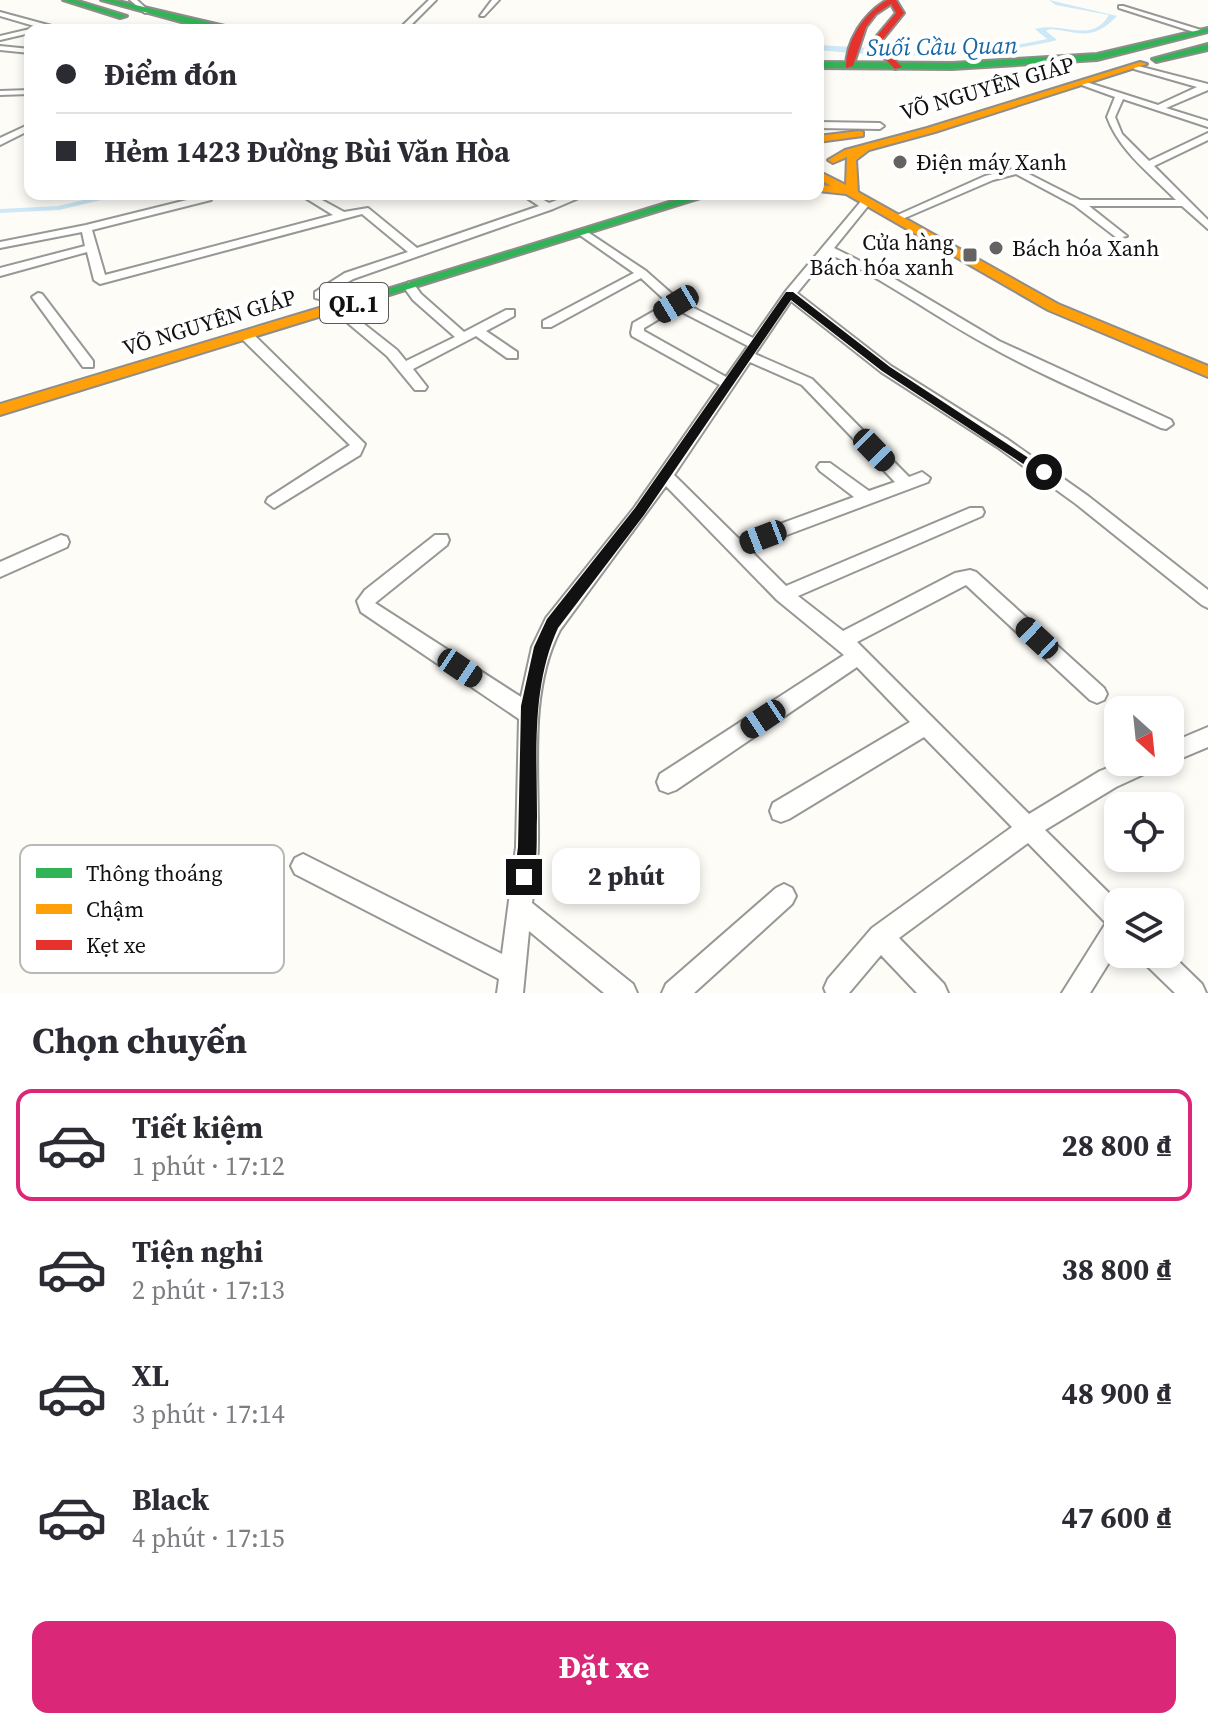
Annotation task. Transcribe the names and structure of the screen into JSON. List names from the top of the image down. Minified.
{"streets":{"main road":["VÕ NGUYÊN GIÁP","QL.1"]},"water":["Suối Cầu Quan"],"places":{"other":["Điện máy Xanh","Bách hóa Xanh"],"transit":["Cửa hàng Bách hóa xanh"]},"legend":["Thông thoáng","Chậm","Kẹt xe"],"north":"bottom right","page":{"banner":["Điểm đón","Hẻm 1423 Đường Bùi Văn Hòa"],"bubble":"2 phút","heading":"Chọn chuyến","list":[{"name":"Tiết kiệm","note":"1 phút · 17:12","value":"28 800 ₫"},{"name":"Tiện nghi","note":"2 phút · 17:13","value":"38 800 ₫"},{"name":"XL","note":"3 phút · 17:14","value":"48 900 ₫"},{"name":"Black","note":"4 phút · 17:15","value":"47 600 ₫"}],"buttons":"Đặt xe"}}
